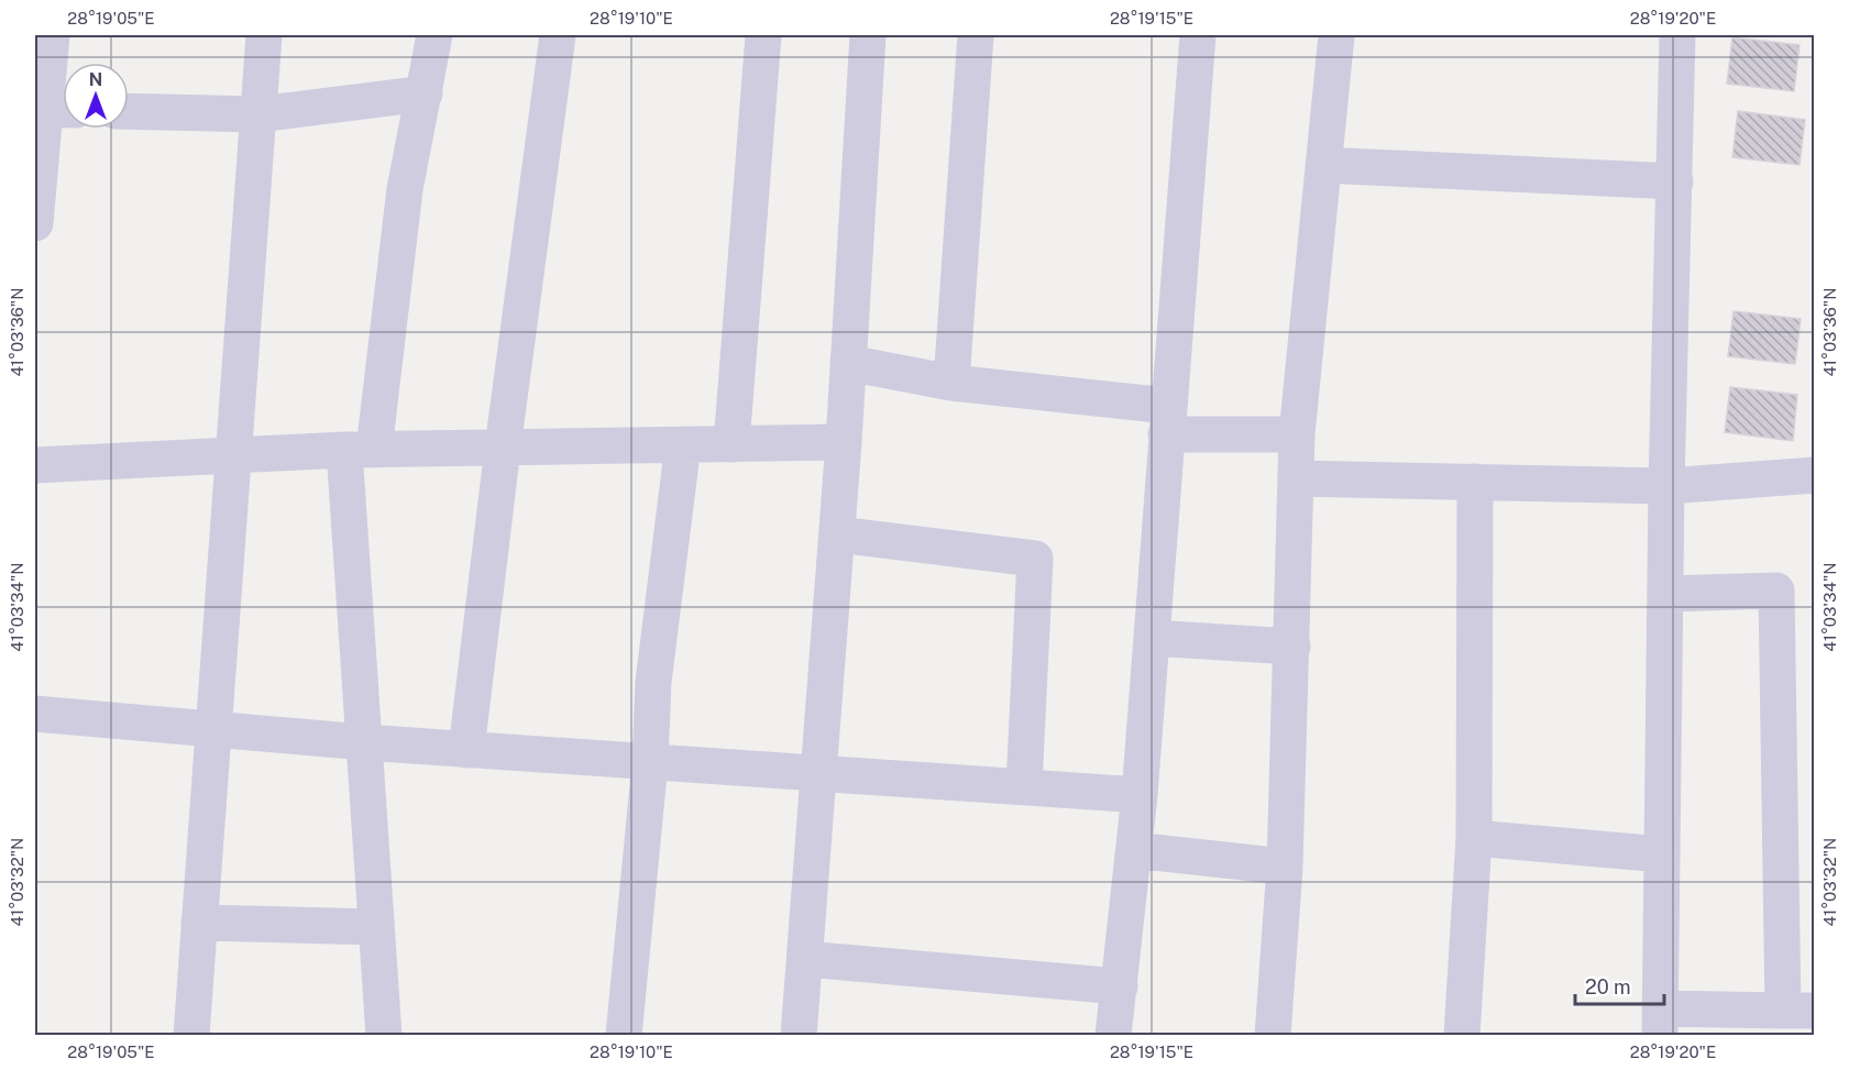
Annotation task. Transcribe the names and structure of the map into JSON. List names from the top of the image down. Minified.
{"scale_bar":"20 m","north":"top","coordinates":["28°19'05\"E","28°19'10\"E","28°19'15\"E","28°19'20\"E","41°03'36\"N","41°03'34\"N","41°03'32\"N"]}
